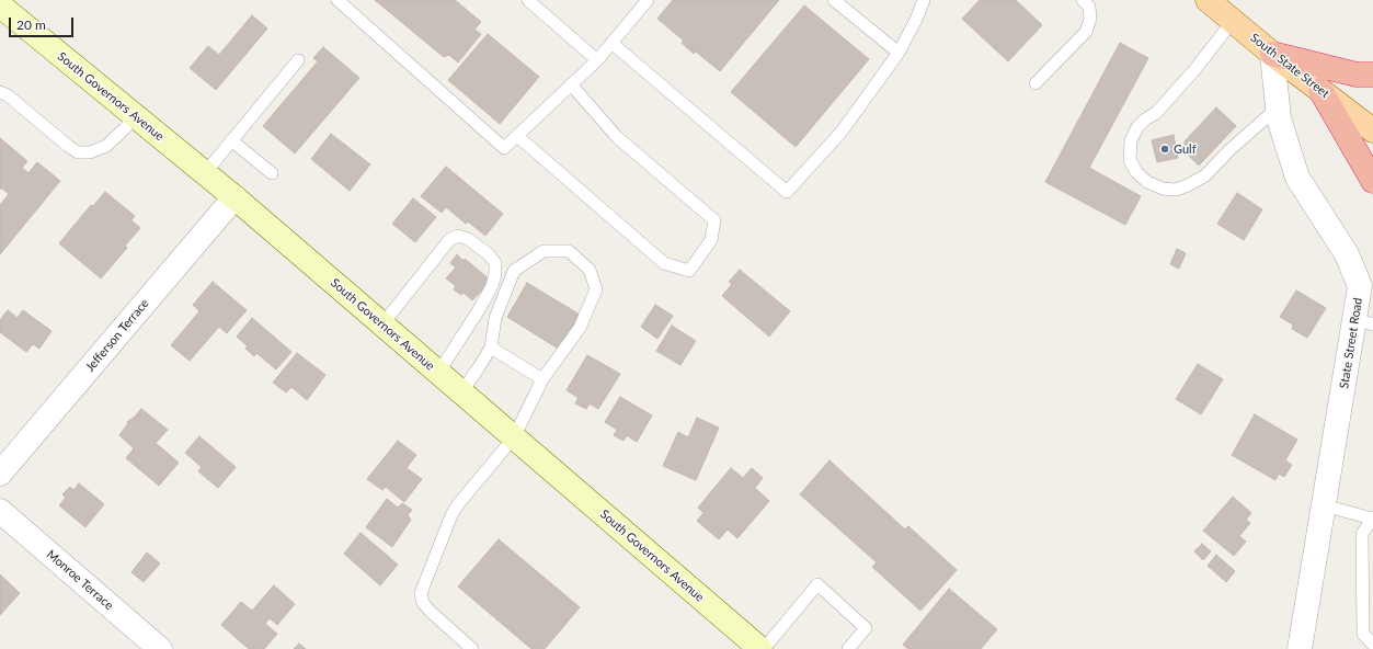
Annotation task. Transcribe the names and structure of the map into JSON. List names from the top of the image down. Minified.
{"streets":{"main road":["South State Street","South Governors Avenue"],"street":["Jefferson Terrace","State Street Road","Monroe Terrace"]},"crossings":[["South State Street","State Street Road"],["South Governors Avenue","Jefferson Terrace"]],"places":["Gulf"],"scale_bar":"20 m"}
